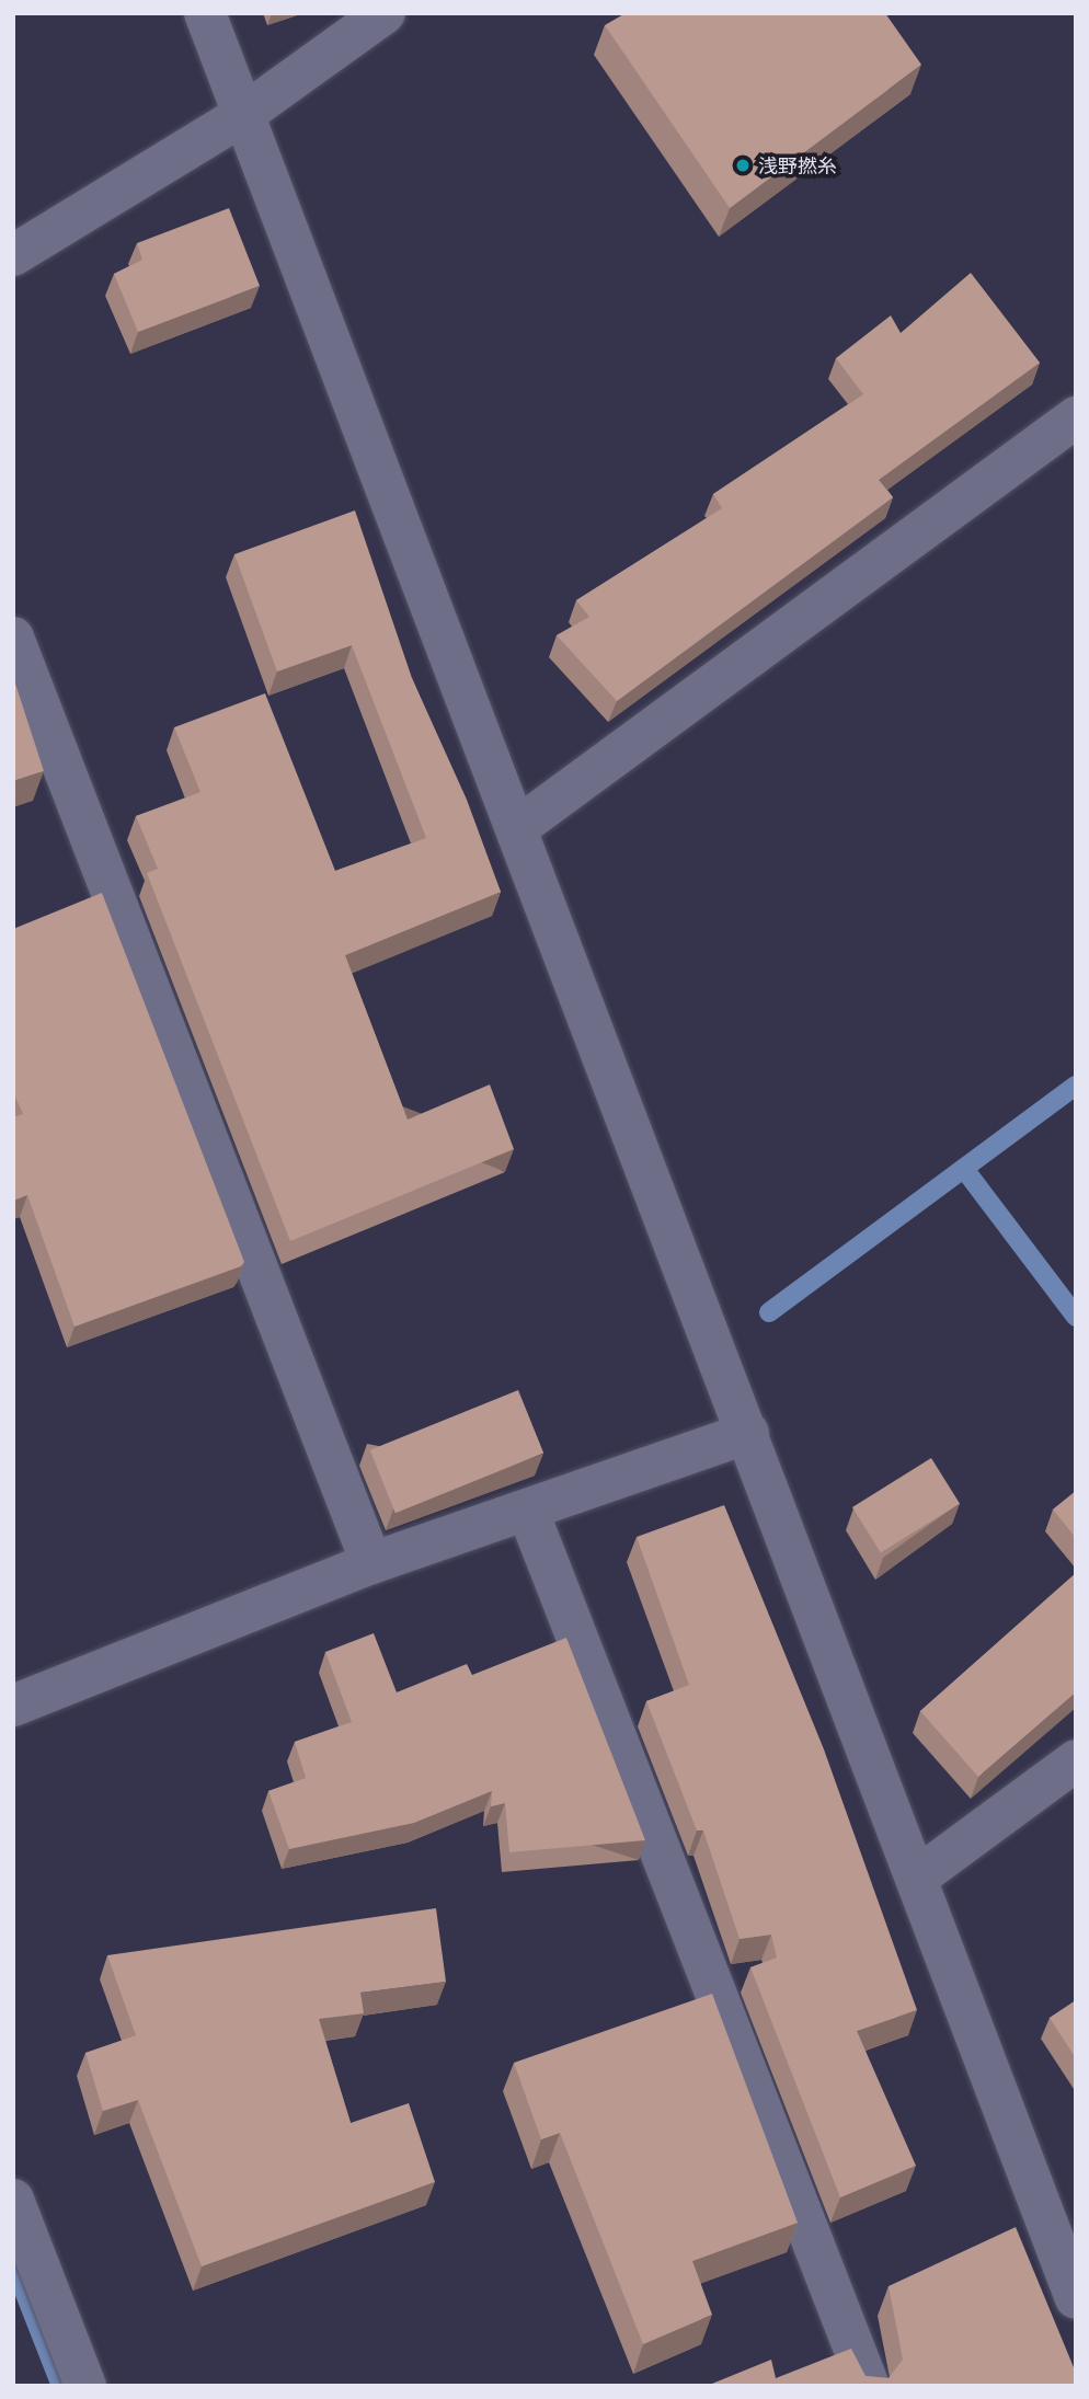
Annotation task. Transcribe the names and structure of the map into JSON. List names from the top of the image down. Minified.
{"places":["浅野撚糸"]}
